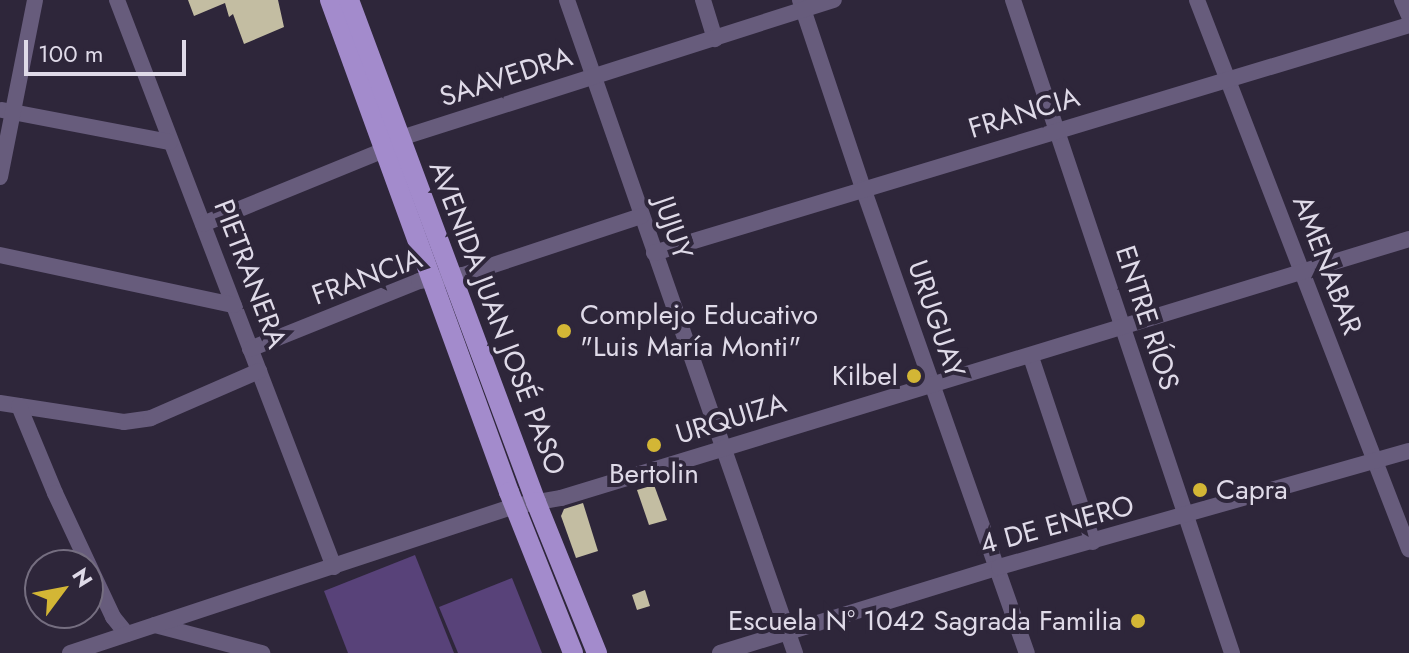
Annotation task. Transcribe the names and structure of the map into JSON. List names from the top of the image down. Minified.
{"streets":{"main road":["AVENIDA JUAN JOSÉ PASO"],"street":["SAAVEDRA","FRANCIA","JUJUY","AMENABAR","PIETRANERA","ENTRE RÍOS","URUGUAY","URQUIZA","4 DE ENERO"]},"crossings":[["SAAVEDRA","JUJUY"],["SAAVEDRA","PIETRANERA"],["SAAVEDRA","AVENIDA JUAN JOSÉ PASO"],["SAAVEDRA","URUGUAY"],["FRANCIA","JUJUY"],["FRANCIA","AMENABAR"],["FRANCIA","PIETRANERA"],["FRANCIA","AVENIDA JUAN JOSÉ PASO"],["FRANCIA","ENTRE RÍOS"],["FRANCIA","URUGUAY"],["JUJUY","URQUIZA"],["JUJUY","4 DE ENERO"],["AMENABAR","URQUIZA"],["AMENABAR","4 DE ENERO"],["PIETRANERA","URQUIZA"],["AVENIDA JUAN JOSÉ PASO","URQUIZA"],["ENTRE RÍOS","URQUIZA"],["ENTRE RÍOS","4 DE ENERO"],["URUGUAY","URQUIZA"],["URUGUAY","4 DE ENERO"]],"places":["Complejo Educativo \"Luis María Monti\"","Kilbel","Bertolin","Capra","Escuela Nº 1042 Sagrada Familia"],"scale_bar":"100 m","north":"top right"}
